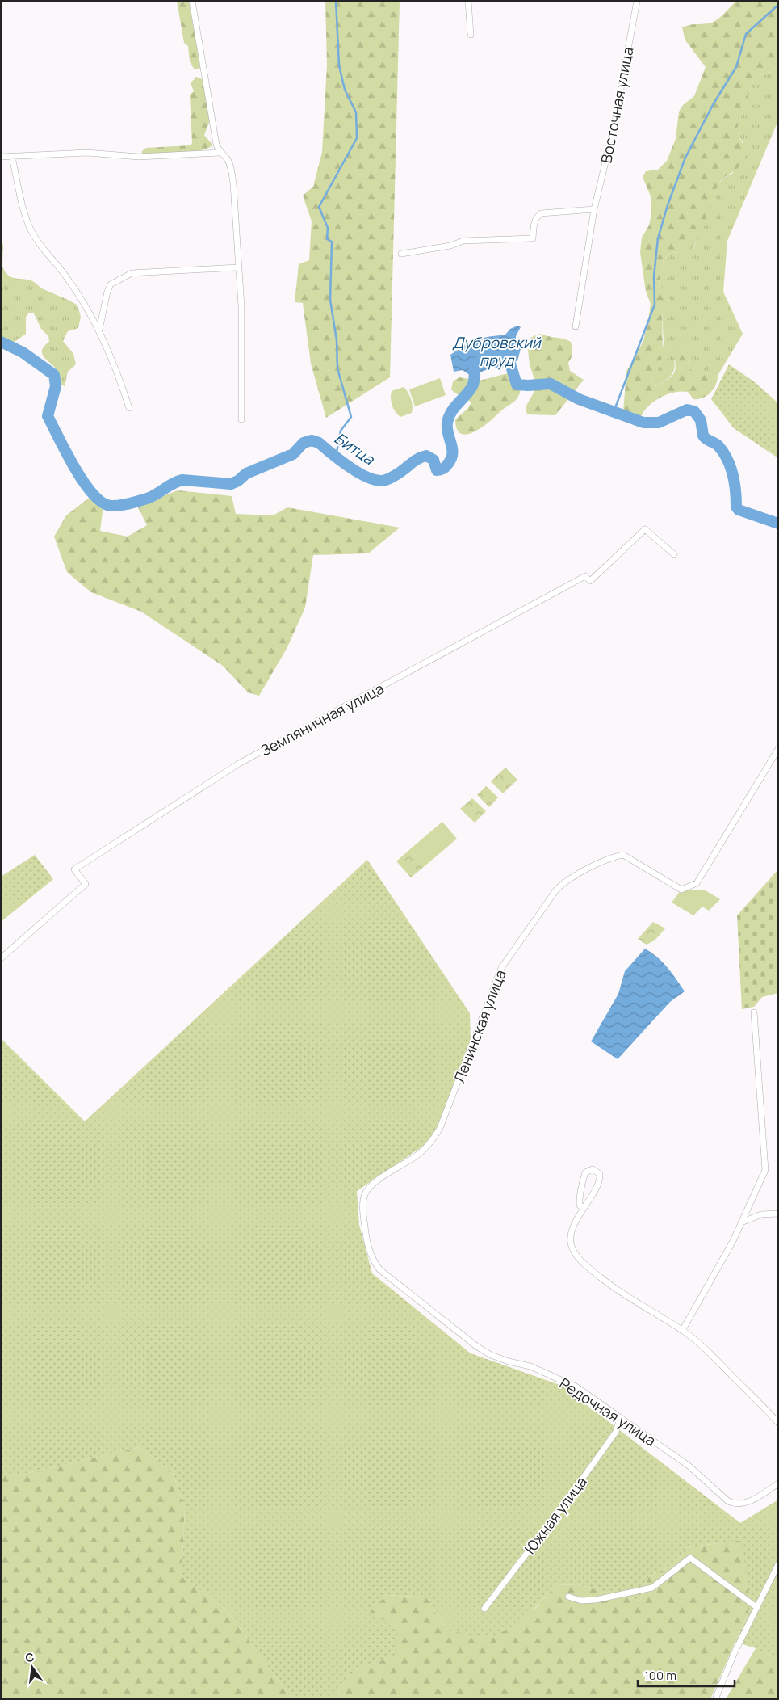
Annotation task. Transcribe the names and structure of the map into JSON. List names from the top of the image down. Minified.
{"streets":{"street":["Восточная улица","Земляничная улица","Ленинская улица","Редочная улица","Южная улица"]},"crossings":[["Ленинская улица","Редочная улица"],["Редочная улица","Южная улица"]],"water":["Дубровский пруд","Битца"],"scale_bar":"100 m","north":"top"}
